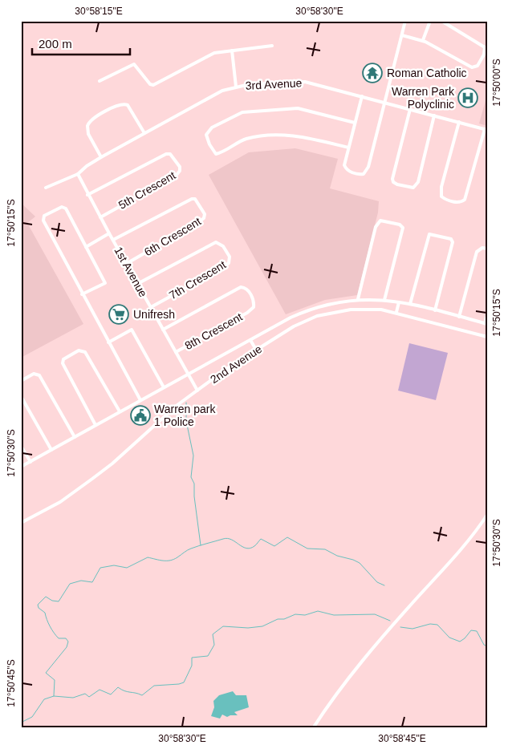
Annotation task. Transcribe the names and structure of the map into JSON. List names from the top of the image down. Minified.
{"streets":{"street":["3rd Avenue","5th Crescent","6th Crescent","1st Avenue","7th Crescent","8th Crescent","2nd Avenue"]},"crossings":[["3rd Avenue","1st Avenue"],["5th Crescent","1st Avenue"],["6th Crescent","1st Avenue"],["1st Avenue","7th Crescent"],["1st Avenue","8th Crescent"],["1st Avenue","2nd Avenue"]],"places":{"temple":["Roman Catholic"],"hospital":["Warren Park Polyclinic"],"supermarket":["Unifresh"],"public building":["Warren park 1 Police"]},"scale_bar":"200 m","coordinates":["30°58'15\"E","30°58'30\"E","17°50'00\"S","17°50'15\"S","17°50'30\"S","17°50'45\"S","30°58'45\"E"]}
